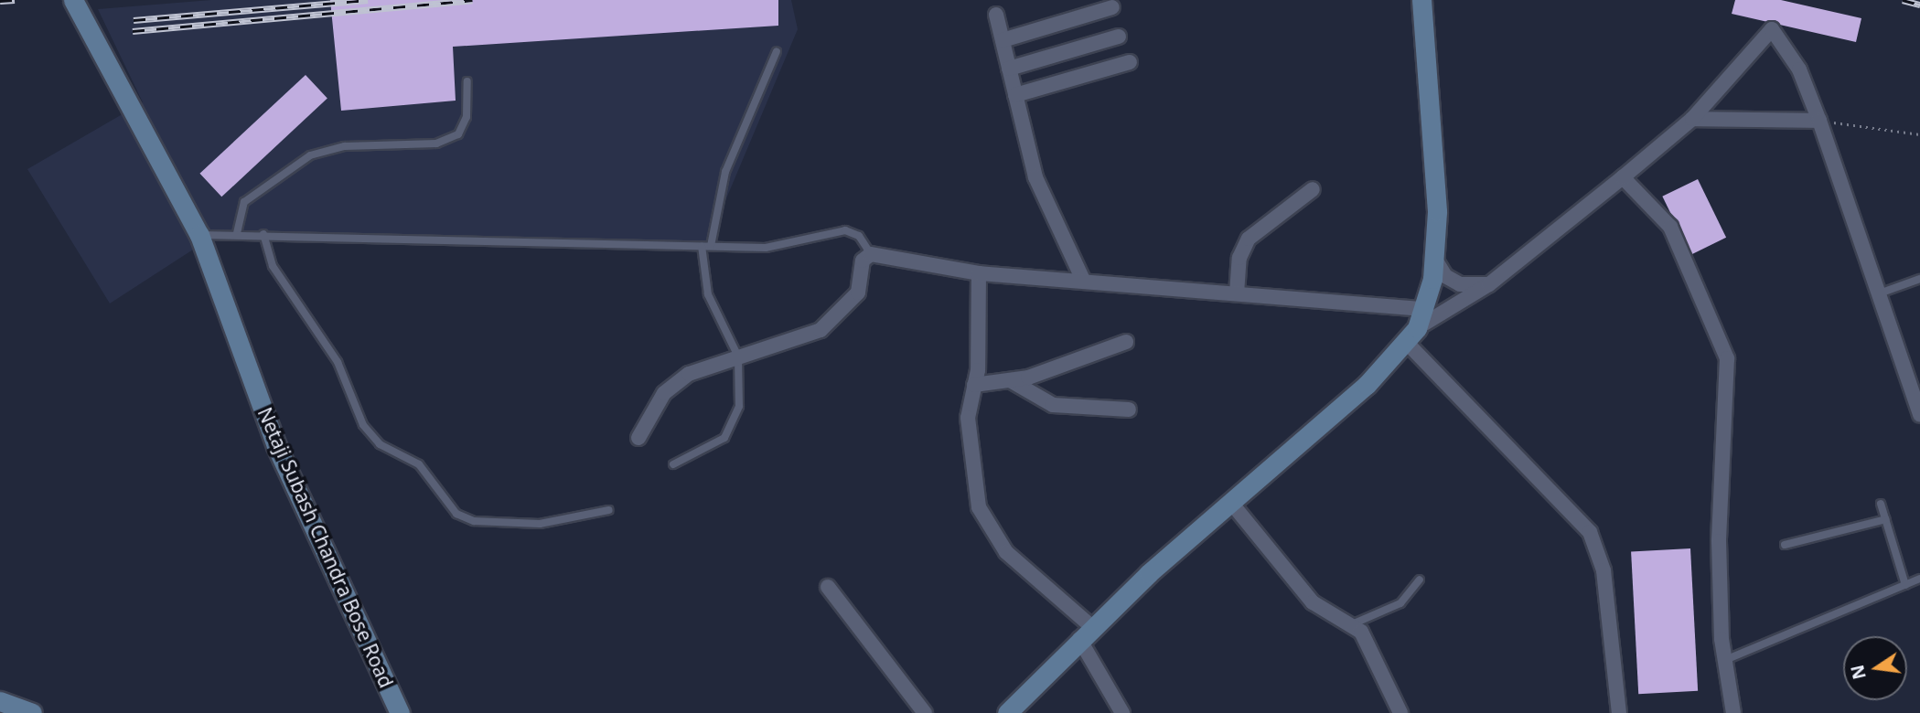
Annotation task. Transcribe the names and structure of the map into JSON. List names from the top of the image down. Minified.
{"streets":{"main road":["Netaji Subash Chandra Bose Road"]},"north":"left"}
